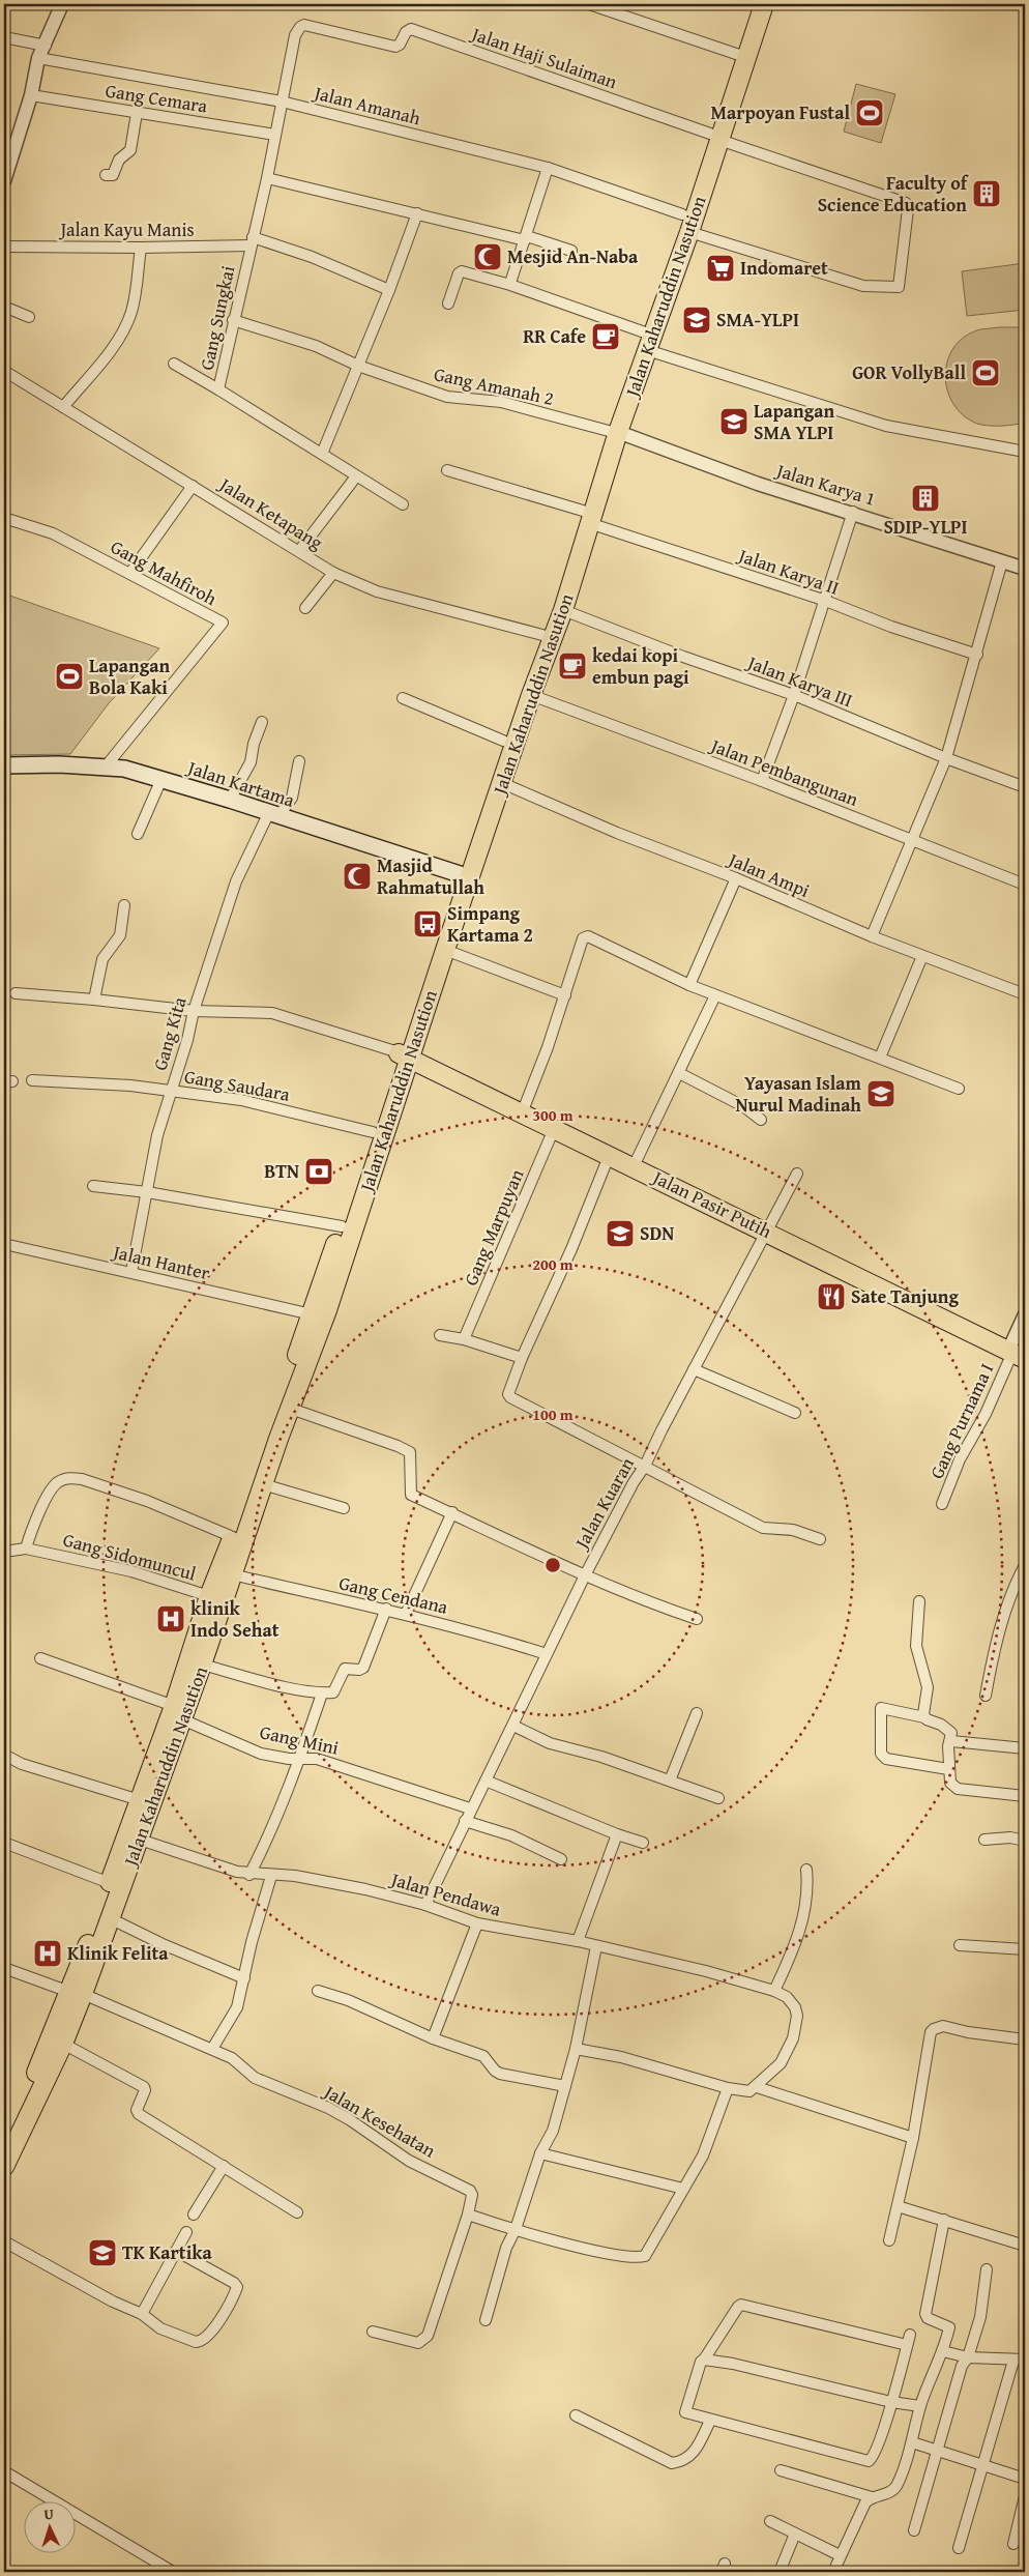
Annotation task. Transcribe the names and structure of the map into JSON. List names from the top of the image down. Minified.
{"streets":{"highway":["Jalan Kaharuddin Nasution","Jalan Pasir Putih"],"main road":["Jalan Kartama"],"street":["Jalan Haji Sulaiman","Gang Cemara","Jalan Amanah","Jalan Kayu Manis","Gang Sungkai","Gang Amanah 2","Jalan Karya 1","Jalan Ketapang","Jalan Karya II","Gang Mahfiroh","Jalan Karya III","Jalan Pembangunan","Jalan Ampi","Gang Kita","Gang Saudara","Gang Marpuyan","Jalan Hanter","Gang Purnama I","Jalan Kuaran","Gang Sidomuncul","Gang Cendana","Gang Mini","Jalan Pendawa","Jalan Kesehatan"]},"crossings":[["Jalan Haji Sulaiman","Jalan Amanah"],["Jalan Haji Sulaiman","Jalan Kaharuddin Nasution"],["Jalan Haji Sulaiman","Gang Sungkai"],["Gang Cemara","Gang Sungkai"],["Jalan Amanah","Jalan Kaharuddin Nasution"],["Jalan Amanah","Gang Sungkai"],["Jalan Kayu Manis","Gang Sungkai"],["Jalan Kaharuddin Nasution","Gang Amanah 2"],["Jalan Kaharuddin Nasution","Jalan Karya 1"],["Jalan Kaharuddin Nasution","Jalan Ketapang"],["Jalan Kaharuddin Nasution","Jalan Karya II"],["Jalan Kaharuddin Nasution","Jalan Karya III"],["Jalan Kaharuddin Nasution","Jalan Pembangunan"],["Jalan Kaharuddin Nasution","Jalan Kartama"],["Jalan Kaharuddin Nasution","Jalan Ampi"],["Jalan Kaharuddin Nasution","Gang Saudara"],["Jalan Kaharuddin Nasution","Jalan Pasir Putih"],["Jalan Kaharuddin Nasution","Jalan Hanter"],["Jalan Kaharuddin Nasution","Gang Sidomuncul"],["Jalan Kaharuddin Nasution","Gang Cendana"],["Jalan Kaharuddin Nasution","Gang Mini"],["Jalan Kaharuddin Nasution","Jalan Pendawa"],["Jalan Kaharuddin Nasution","Jalan Kesehatan"],["Gang Sungkai","Gang Amanah 2"],["Gang Amanah 2","Jalan Karya 1"],["Gang Mahfiroh","Jalan Kartama"],["Jalan Kartama","Gang Kita"],["Gang Kita","Gang Saudara"],["Gang Kita","Jalan Hanter"],["Jalan Pasir Putih","Gang Marpuyan"],["Jalan Pasir Putih","Gang Purnama I"],["Jalan Pasir Putih","Jalan Kuaran"],["Jalan Kuaran","Gang Cendana"],["Jalan Kuaran","Gang Mini"],["Jalan Kuaran","Jalan Pendawa"]],"places":{"sports":["Marpoyan Fustal","GOR VollyBall","Lapangan Bola Kaki"],"building":["Faculty of Science Education","SDIP-YLPI"],"mosque":["Mesjid An-Naba","Masjid Rahmatullah"],"supermarket":["Indomaret"],"school or university":["SMA-YLPI","Lapangan SMA YLPI","Yayasan Islam Nurul Madinah","SDN","TK Kartika"],"cafe":["RR Cafe","kedai kopi embun pagi"],"bus stop":["Simpang Kartama 2"],"bank":["BTN"],"restaurant":["Sate Tanjung"],"hospital":["klinik Indo Sehat","Klinik Felita"]},"north":"top","rings":["300 m","200 m","100 m"]}
